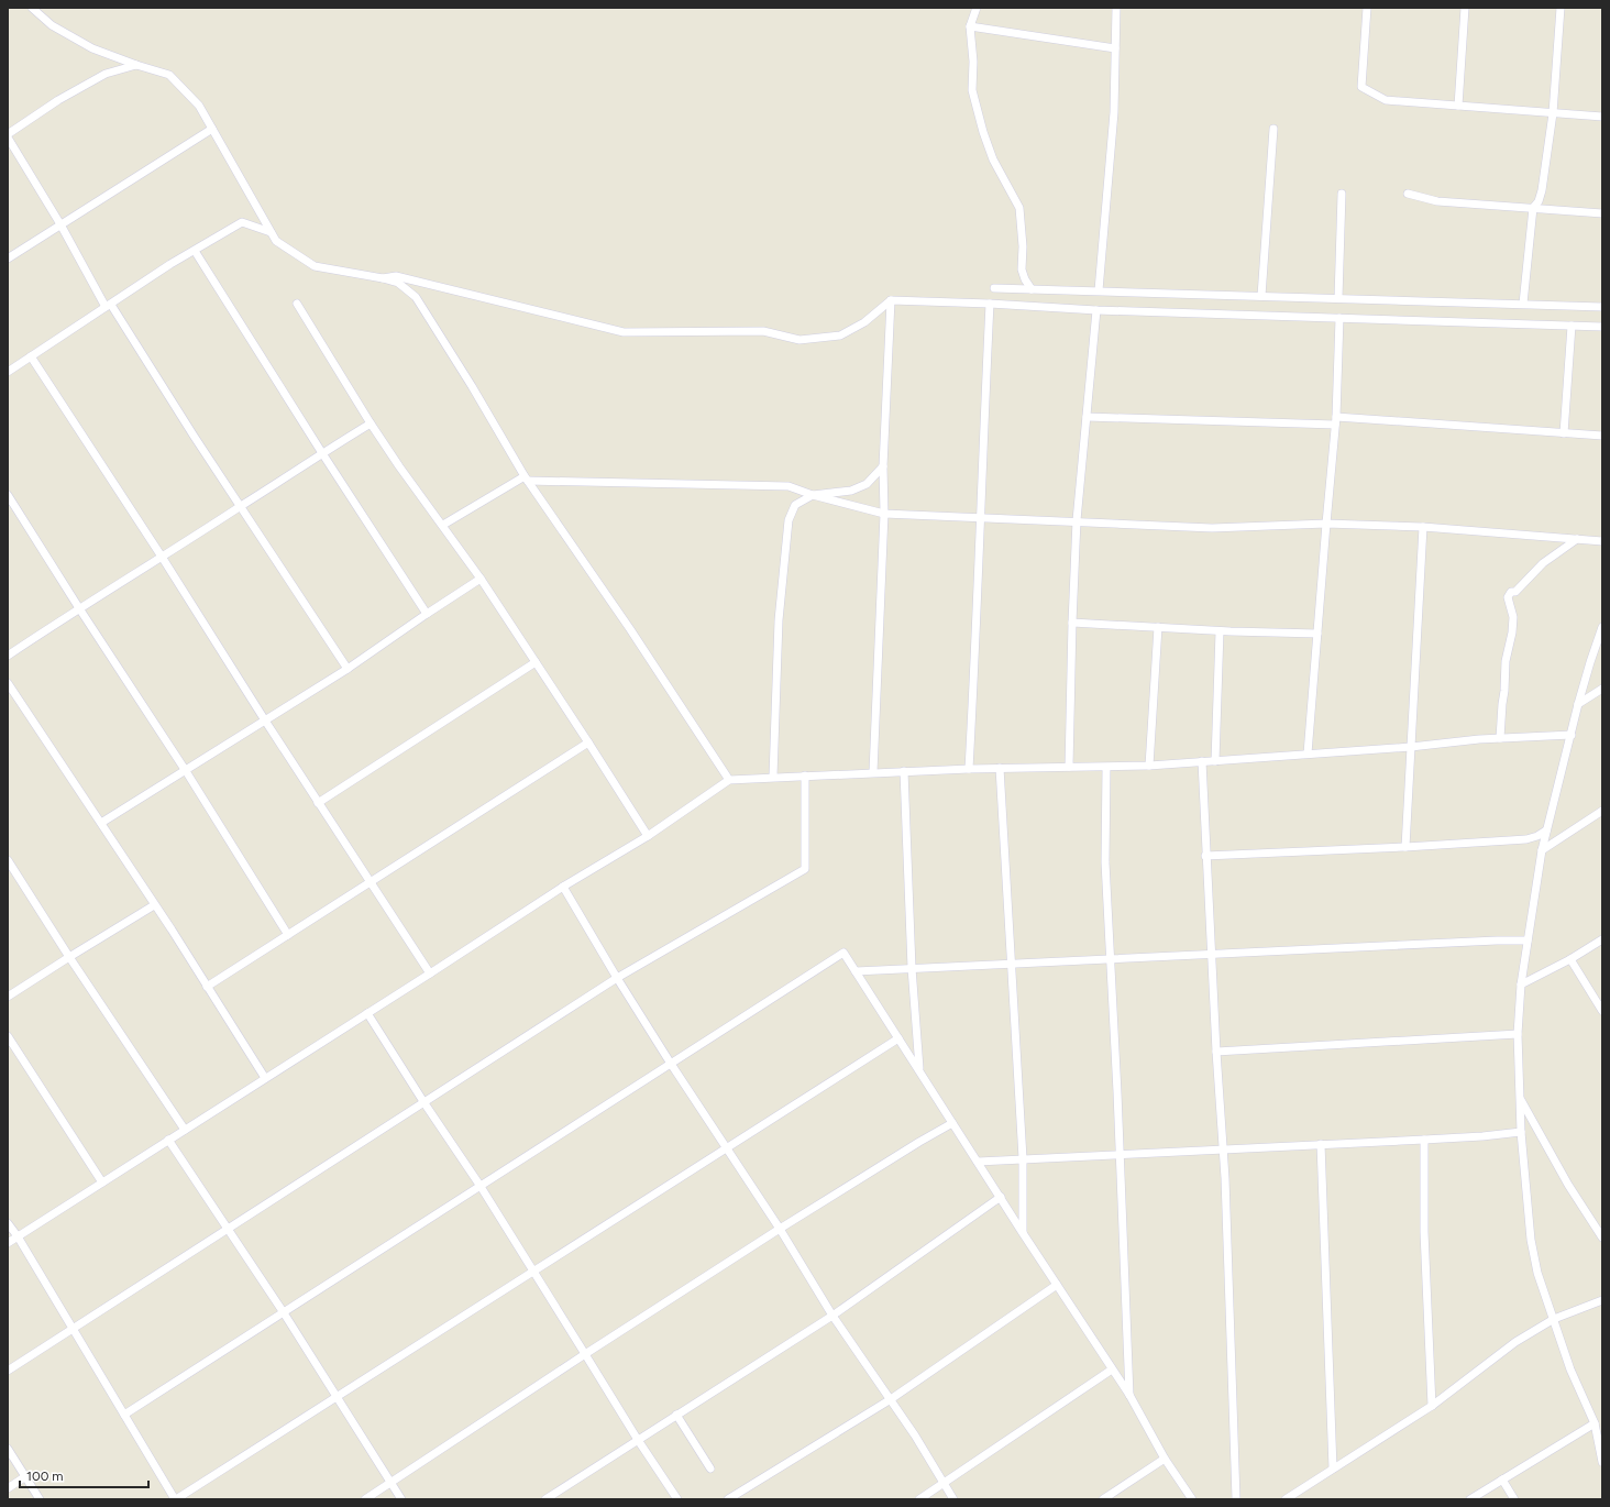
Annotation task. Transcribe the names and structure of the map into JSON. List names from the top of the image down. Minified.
{"scale_bar":"100 m"}
